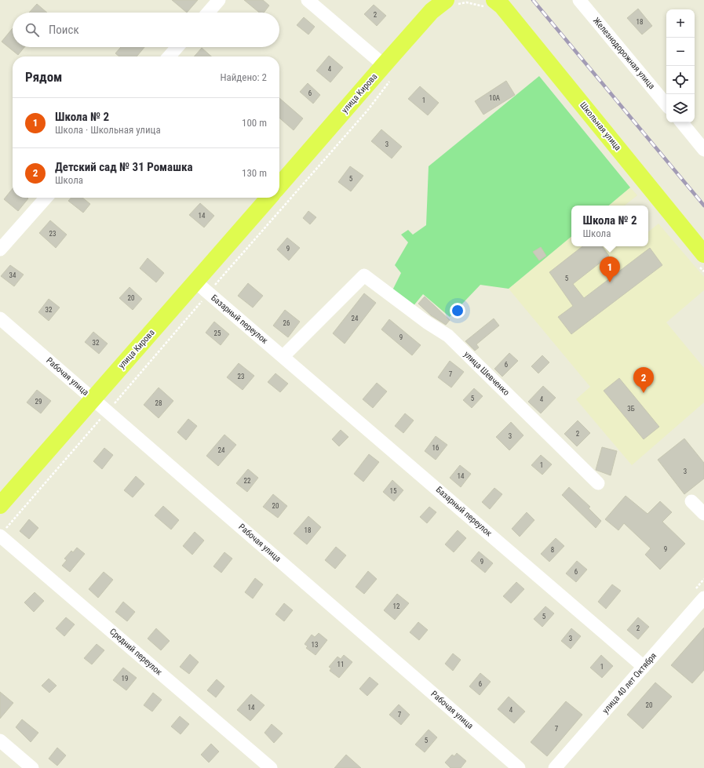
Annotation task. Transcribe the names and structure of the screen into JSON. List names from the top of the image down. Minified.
{"streets":{"main road":["улица Кирова","Школьная улица"],"street":["Железнодорожная улица","Базарный переулок","улица Шевченко","Рабочая улица","Средний переулок","улица 40 лет Октября"]},"crossings":[["улица Кирова","Базарный переулок"],["улица Кирова","Рабочая улица"],["Базарный переулок","улица Шевченко"],["Базарный переулок","улица 40 лет Октября"]],"house_numbers":["2","18","4","6","10А","1","3","5","14","23","9","34","5","20","32","24","26","25","9","32","6","7","23","5","4","29","28","3Б","2","3","16","24","1","3","14","22","15","20","18","9","8","9","6","12","5","2","3","13","11","1","19","6","20","14","4","7","7","5"],"page":{"map_buttons":["+","−"],"search":"Поиск","heading":["Рядом","Найдено: 2"],"list":[{"mark":"1","name":"Школа № 2","note":"Школа · Школьная улица","value":"100 m"},{"mark":"2","name":"Детский сад № 31 Ромашка","note":"Школа","value":"130 m"}],"popup":["Школа № 2","Школа"],"pins":["1","2"]}}
